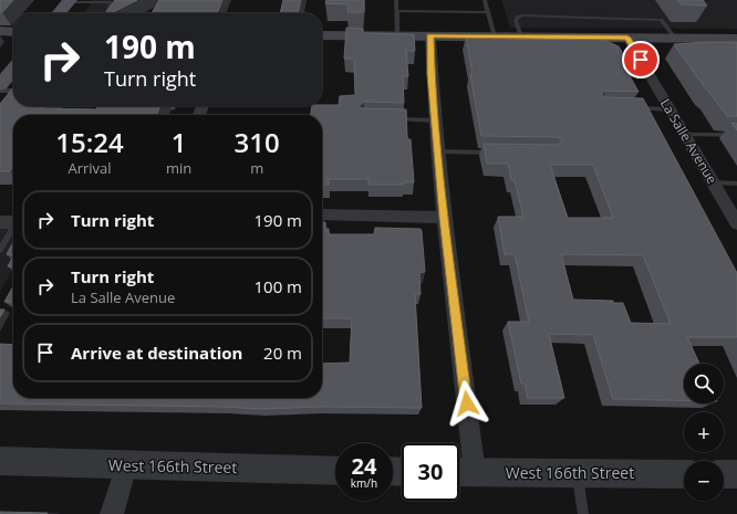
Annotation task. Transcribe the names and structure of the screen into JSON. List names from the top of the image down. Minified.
{"streets":{"street":["La Salle Avenue","West 166th Street"]},"page":{"turn":["190 m","Turn right"],"eta":["15:24","Arrival","1","min","310","m"],"list":[{"name":"Turn right","value":"190 m"},{"name":"Turn right","note":"La Salle Avenue","value":"100 m"},{"name":"Arrive at destination","value":"20 m"}],"map_buttons":["+","−"],"speed":"24 km/h","limit":"30"}}
